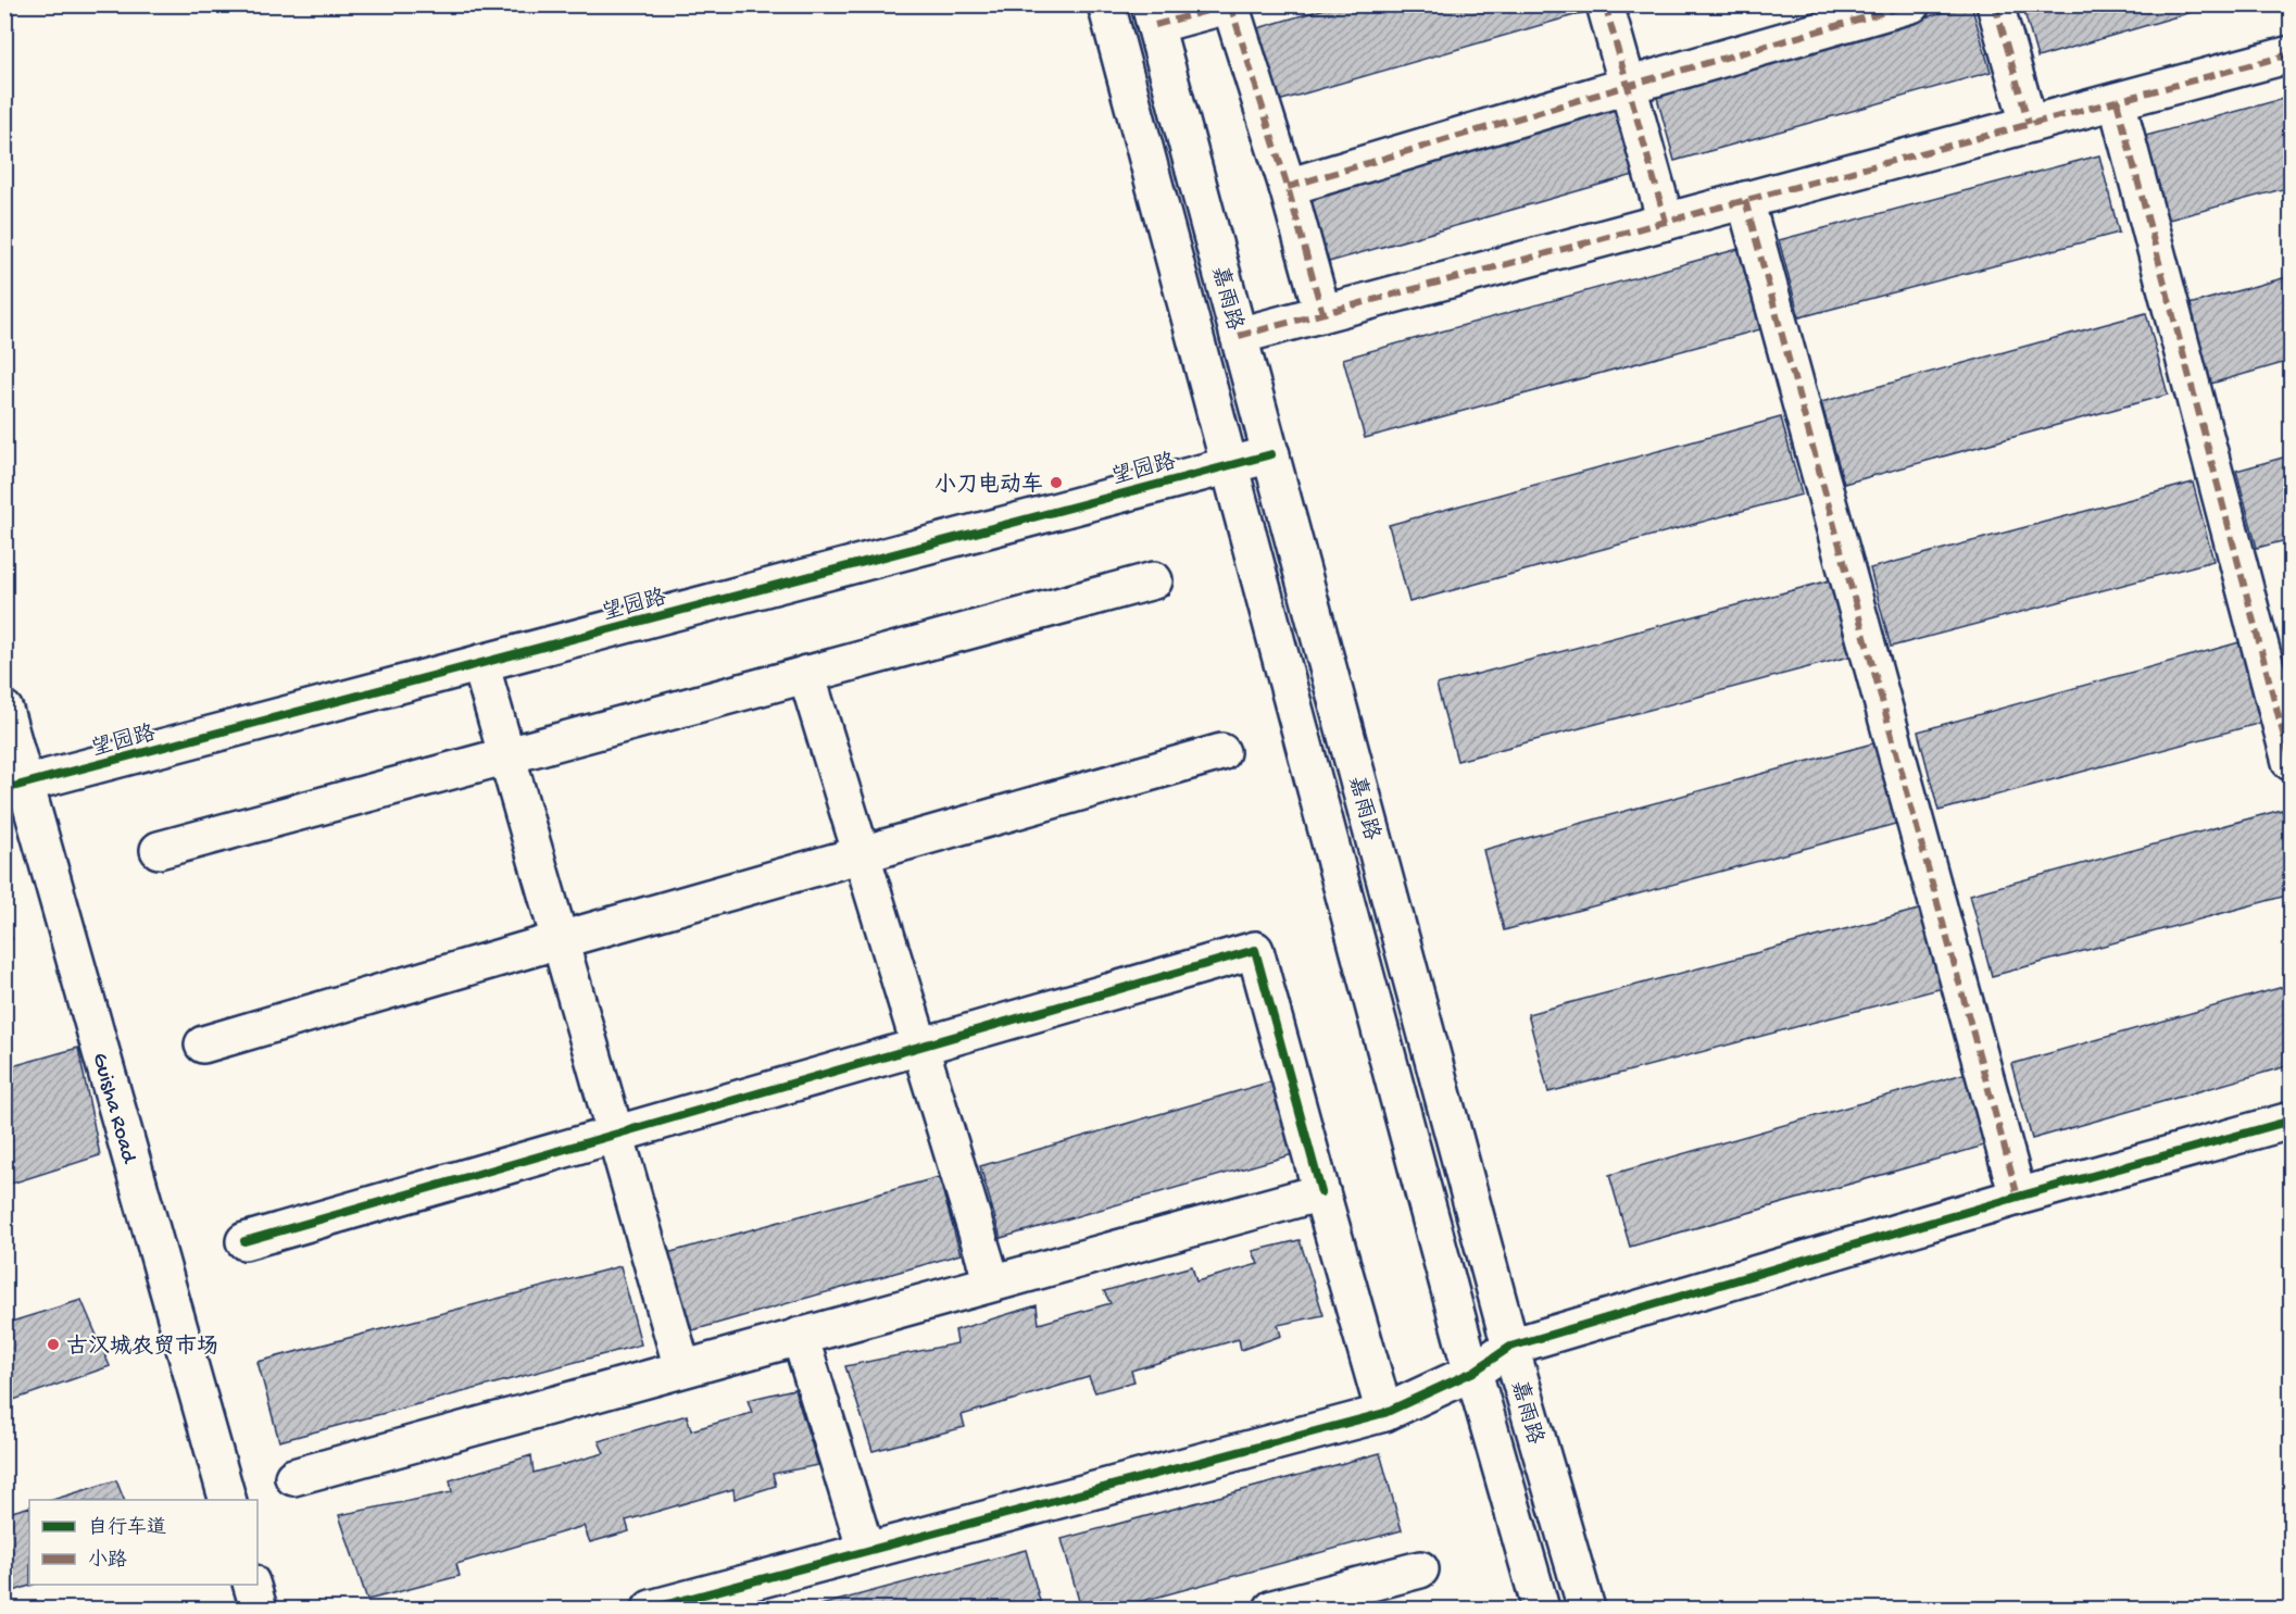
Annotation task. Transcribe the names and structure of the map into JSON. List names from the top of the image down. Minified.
{"streets":{"street":["嘉雨路","望园路","Guisha Road"]},"crossings":[["嘉雨路","望园路"],["望园路","Guisha Road"]],"places":["小刀电动车","古汉城农贸市场"],"legend":["自行车道","小路"]}
